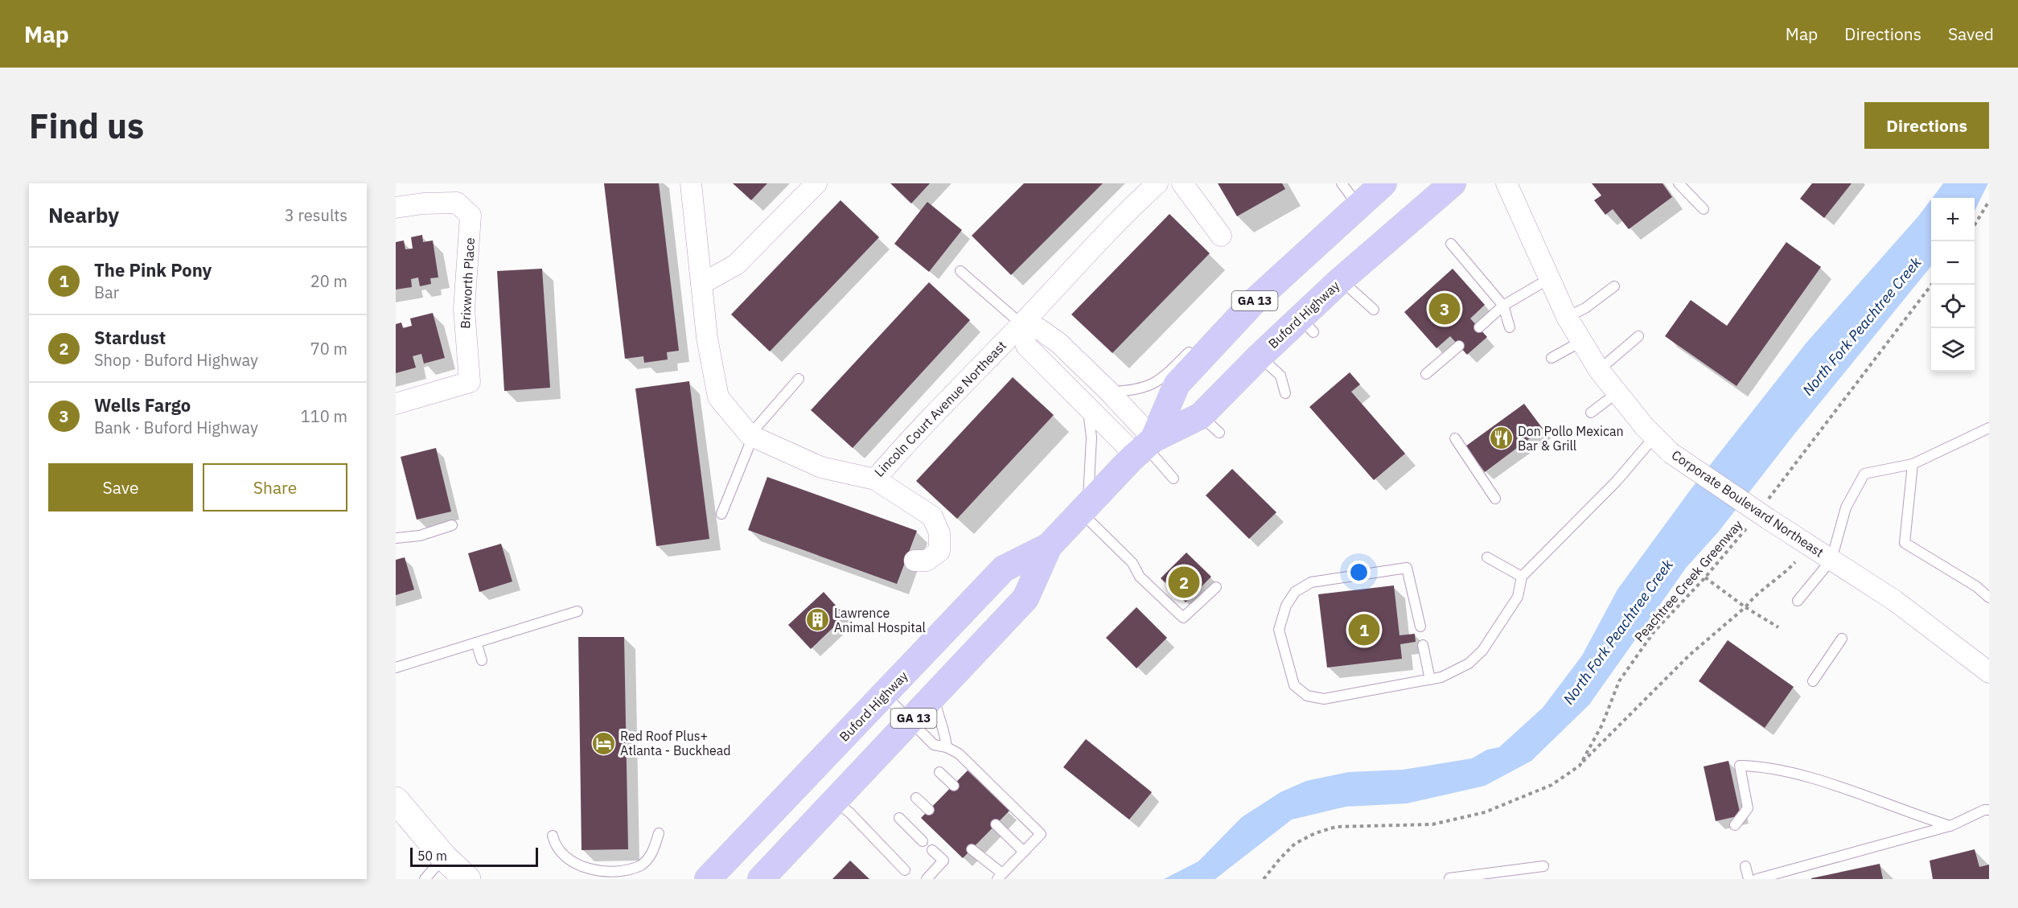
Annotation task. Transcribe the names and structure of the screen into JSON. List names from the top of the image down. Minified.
{"streets":{"main road":["GA 13","Buford Highway"],"street":["Brixworth Place","Lincoln Court Avenue Northeast","Corporate Boulevard Northeast"],"path":["Peachtree Creek Greenway"]},"crossings":[["Corporate Boulevard Northeast","Peachtree Creek Greenway"]],"water":["North Fork Peachtree Creek"],"places":{"restaurant":["Don Pollo Mexican Bar & Grill"],"building":["Lawrence Animal Hospital"],"hotel":["Red Roof Plus+ Atlanta - Buckhead"]},"scale_bar":"50 m","page":{"header":"Map","nav":["Map","Directions","Saved"],"buttons":["Directions",["Save","Share"]],"title":"Find us","heading":["Nearby","3 results"],"map_buttons":["+","−"],"list":[{"mark":"1","name":"The Pink Pony","note":"Bar","value":"20 m"},{"mark":"2","name":"Stardust","note":"Shop · Buford Highway","value":"70 m"},{"mark":"3","name":"Wells Fargo","note":"Bank · Buford Highway","value":"110 m"}],"pins":["3","2","1"],"scale":"50 m"}}
